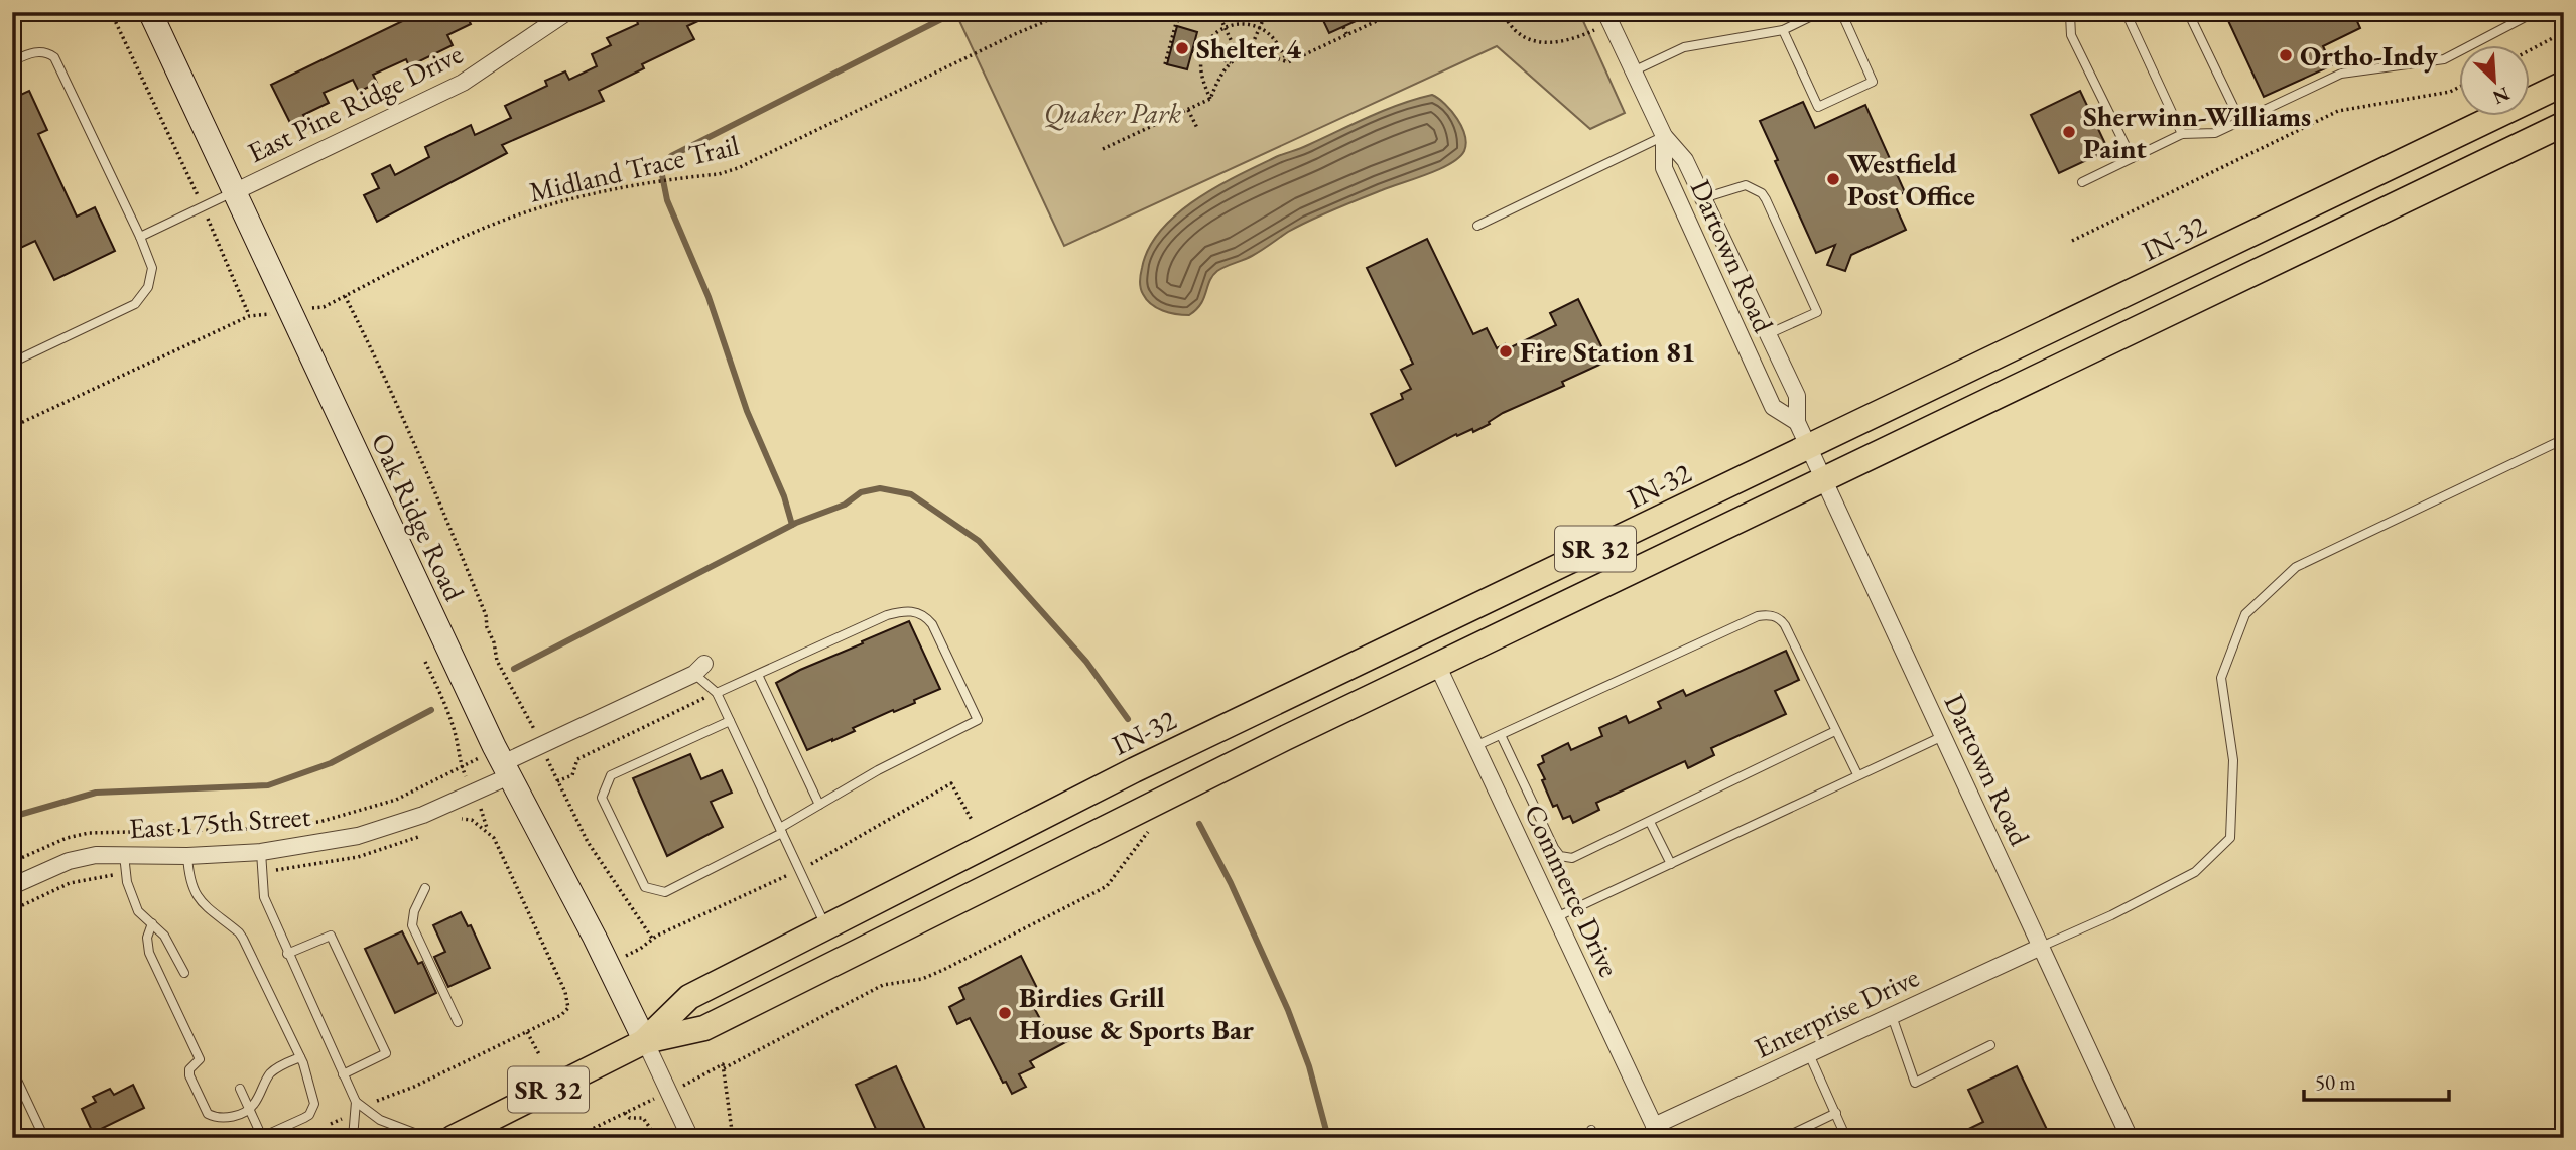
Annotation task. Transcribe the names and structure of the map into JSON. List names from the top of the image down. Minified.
{"streets":{"main road":["IN-32","SR 32"],"street":["East Pine Ridge Drive","Dartown Road","Oak Ridge Road","East 175th Street","Commerce Drive","Enterprise Drive"],"path":["Midland Trace Trail"]},"crossings":[["East Pine Ridge Drive","Oak Ridge Road"],["IN-32","Dartown Road"],["IN-32","Oak Ridge Road"],["IN-32","Commerce Drive"],["Dartown Road","Enterprise Drive"],["Oak Ridge Road","East 175th Street"],["Commerce Drive","Enterprise Drive"]],"parks":["Quaker Park"],"places":["Shelter 4","Ortho-Indy","Sherwinn-Williams Paint","Westfield Post Office","Fire Station 81","Birdies Grill House & Sports Bar"],"scale_bar":"50 m","north":"bottom right"}
